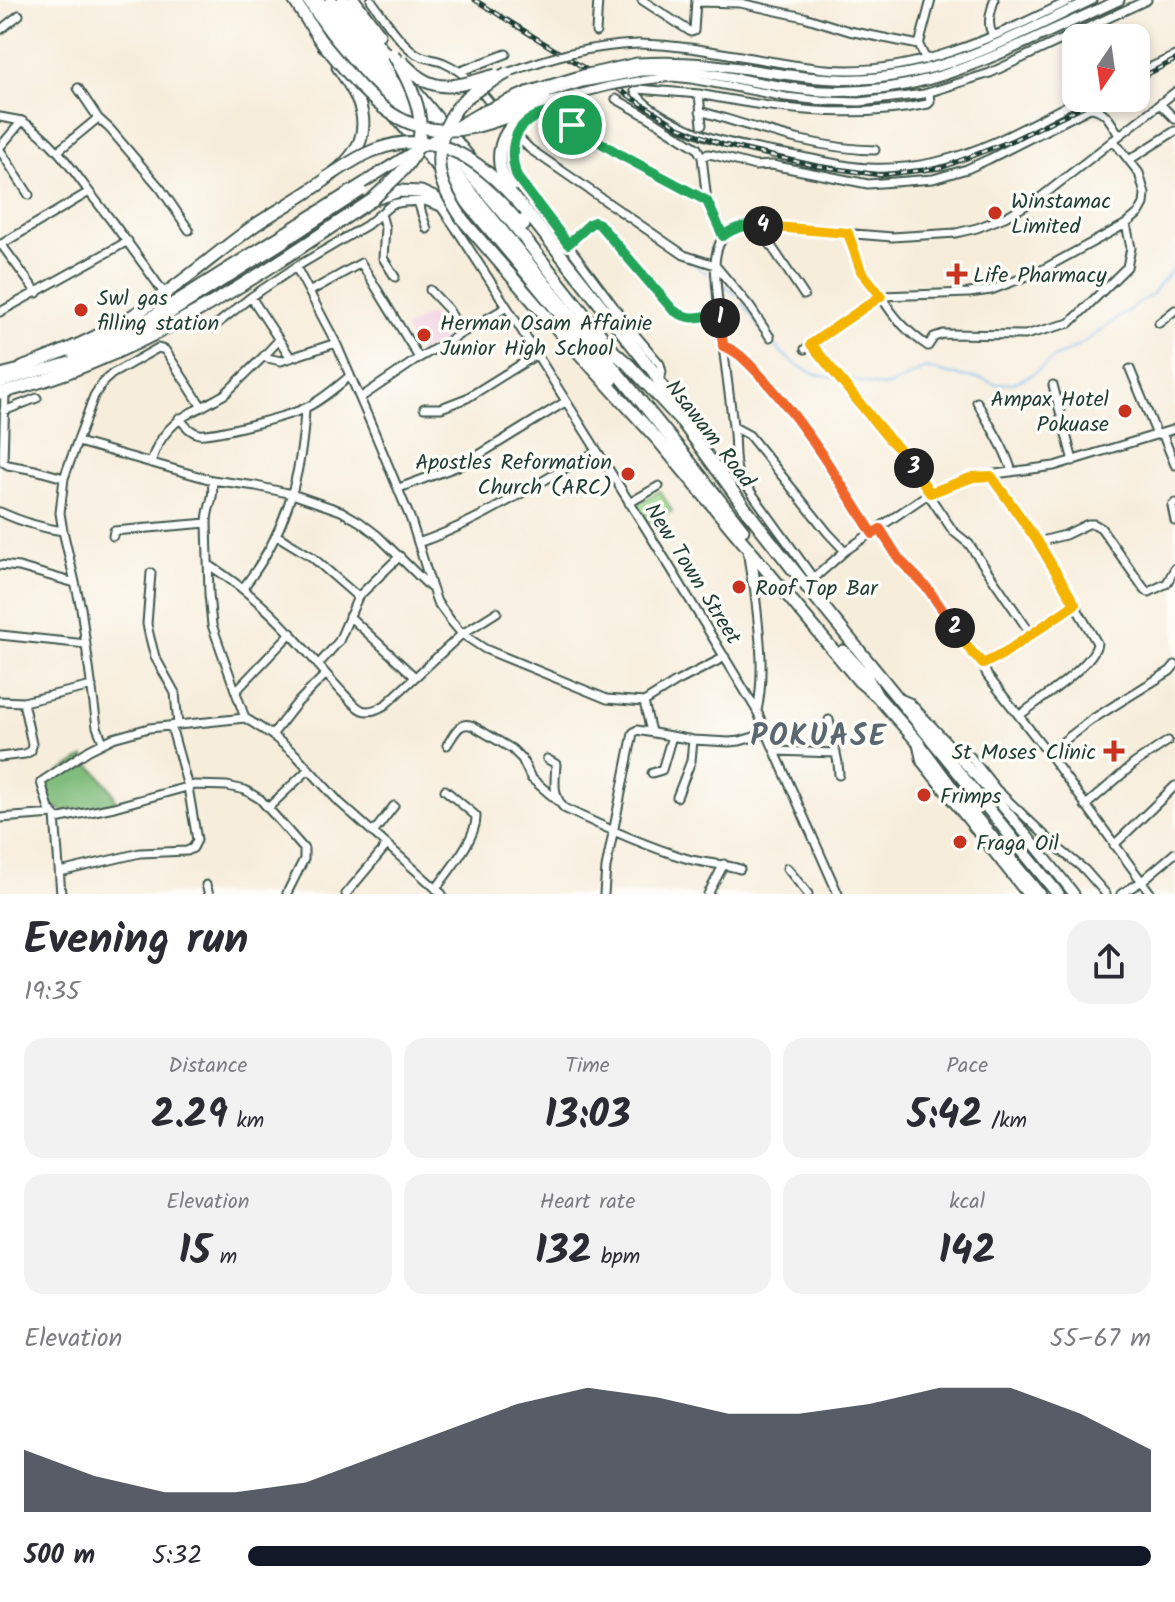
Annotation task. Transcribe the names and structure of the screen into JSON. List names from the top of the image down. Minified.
{"streets":{"highway":["Nsawam Road"],"street":["New Town Street"]},"districts":["POKUASE"],"places":{"other":["Winstamac Limited","Swl gas filling station","Herman Osam Affainie Junior High School","Ampax Hotel Pokuase","Apostles Reformation Church (ARC)","Roof Top Bar","Frimps","Fraga Oil"],"health":["Life Pharmacy","St Moses Clinic"]},"north":"bottom","page":{"pins":["4","1","3","2"],"heading":["Evening run","19:35"],"stats":[["Distance","2.29 km"],["Time","13:03"],["Pace","5:42 /km"],["Elevation","15 m"],["Heart rate","132 bpm"],["kcal","142"]],"chart":["Elevation","55–67 m"],"list":[{"name":"500 m","note":"5:32"}]}}
